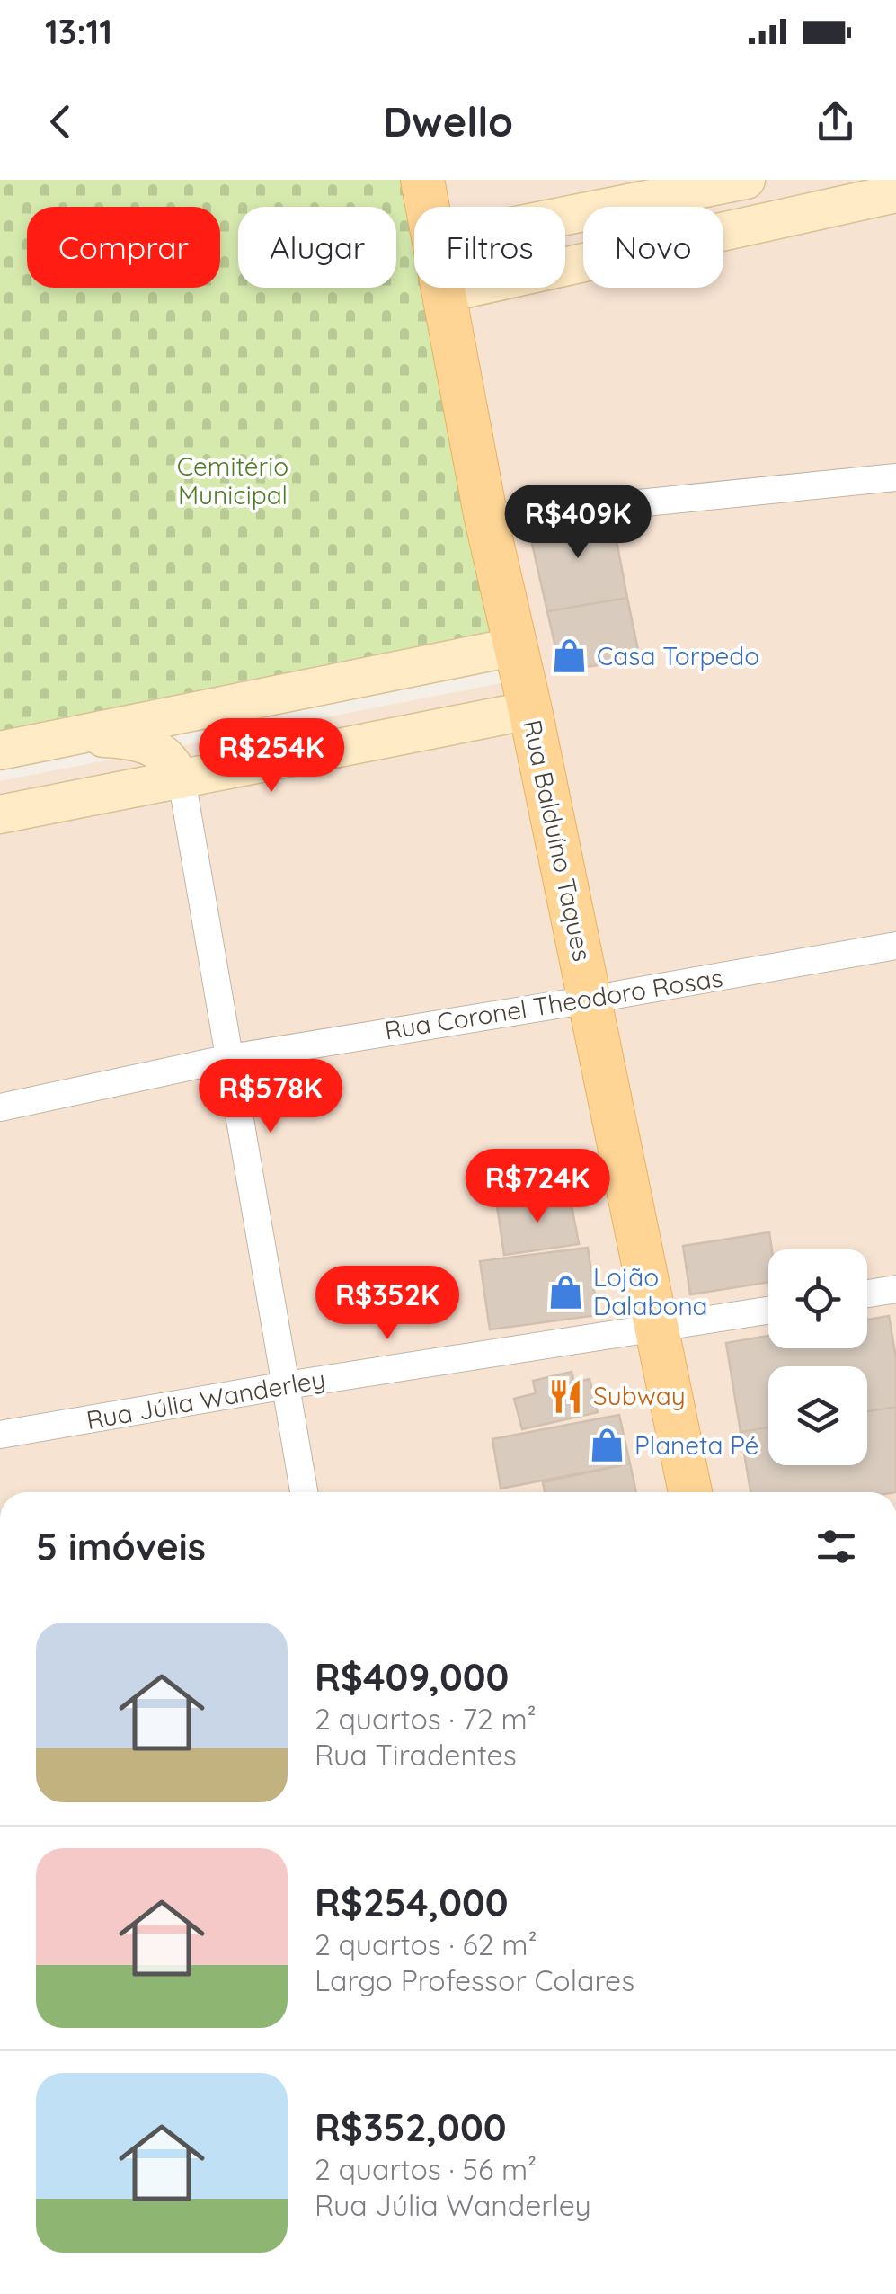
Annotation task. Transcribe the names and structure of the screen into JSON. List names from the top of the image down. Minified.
{"streets":{"main road":["Rua Balduíno Taques"],"street":["Rua Coronel Theodoro Rosas","Rua Júlia Wanderley"]},"crossings":[["Rua Balduíno Taques","Rua Coronel Theodoro Rosas"],["Rua Balduíno Taques","Rua Júlia Wanderley"]],"parks":["Cemitério Municipal"],"places":{"shop":["Casa Torpedo","Lojão Dalabona","Planeta Pé"],"restaurant":["Subway"]},"page":{"status":"13:11","header":"Dwello","chip":["Comprar","Alugar","Filtros","Novo"],"price":["R$409K","R$254K","R$578K","R$724K","R$352K"],"heading":"5 imóveis","list":[{"name":"R$409,000","note":"2 quartos · 72 m² · Rua Tiradentes"},{"name":"R$254,000","note":"2 quartos · 62 m² · Largo Professor Colares"},{"name":"R$352,000","note":"2 quartos · 56 m² · Rua Júlia Wanderley"}]}}
